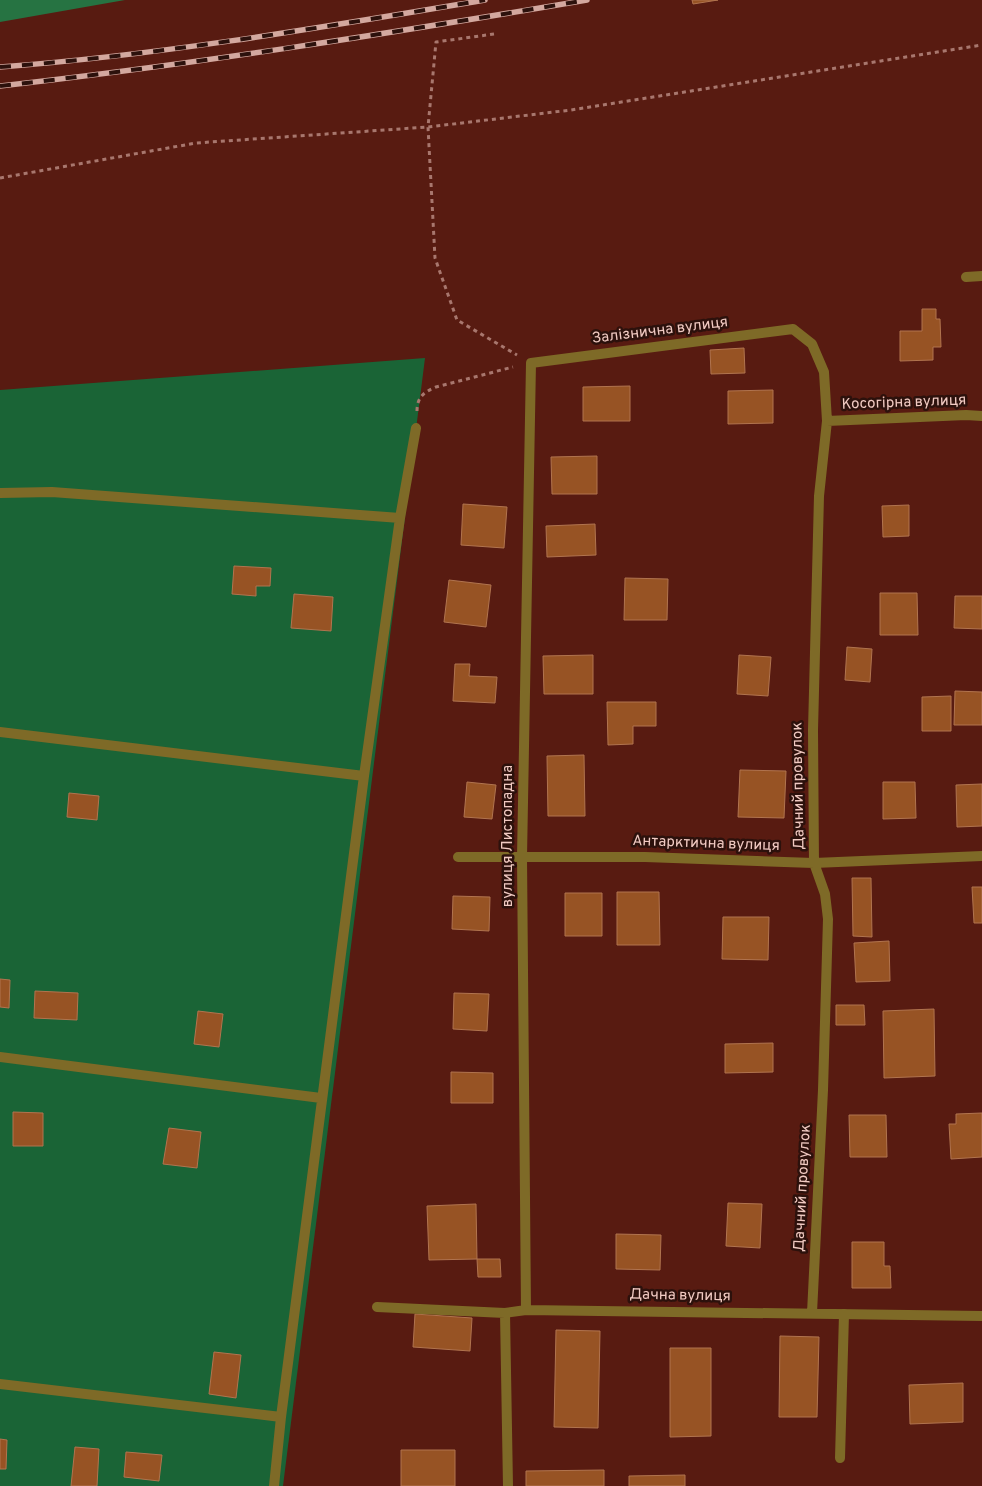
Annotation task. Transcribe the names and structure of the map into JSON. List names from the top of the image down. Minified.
{"streets":{"street":["Залізнична вулиця","Косогірна вулиця","Дачний провулок","вулиця Листопадна","Антарктична вулиця","Дачна вулиця"]},"crossings":[["Залізнична вулиця","Дачний провулок"],["Залізнична вулиця","вулиця Листопадна"],["Косогірна вулиця","Дачний провулок"],["Дачний провулок","Антарктична вулиця"],["Дачний провулок","Дачна вулиця"],["вулиця Листопадна","Антарктична вулиця"],["вулиця Листопадна","Дачна вулиця"]]}
